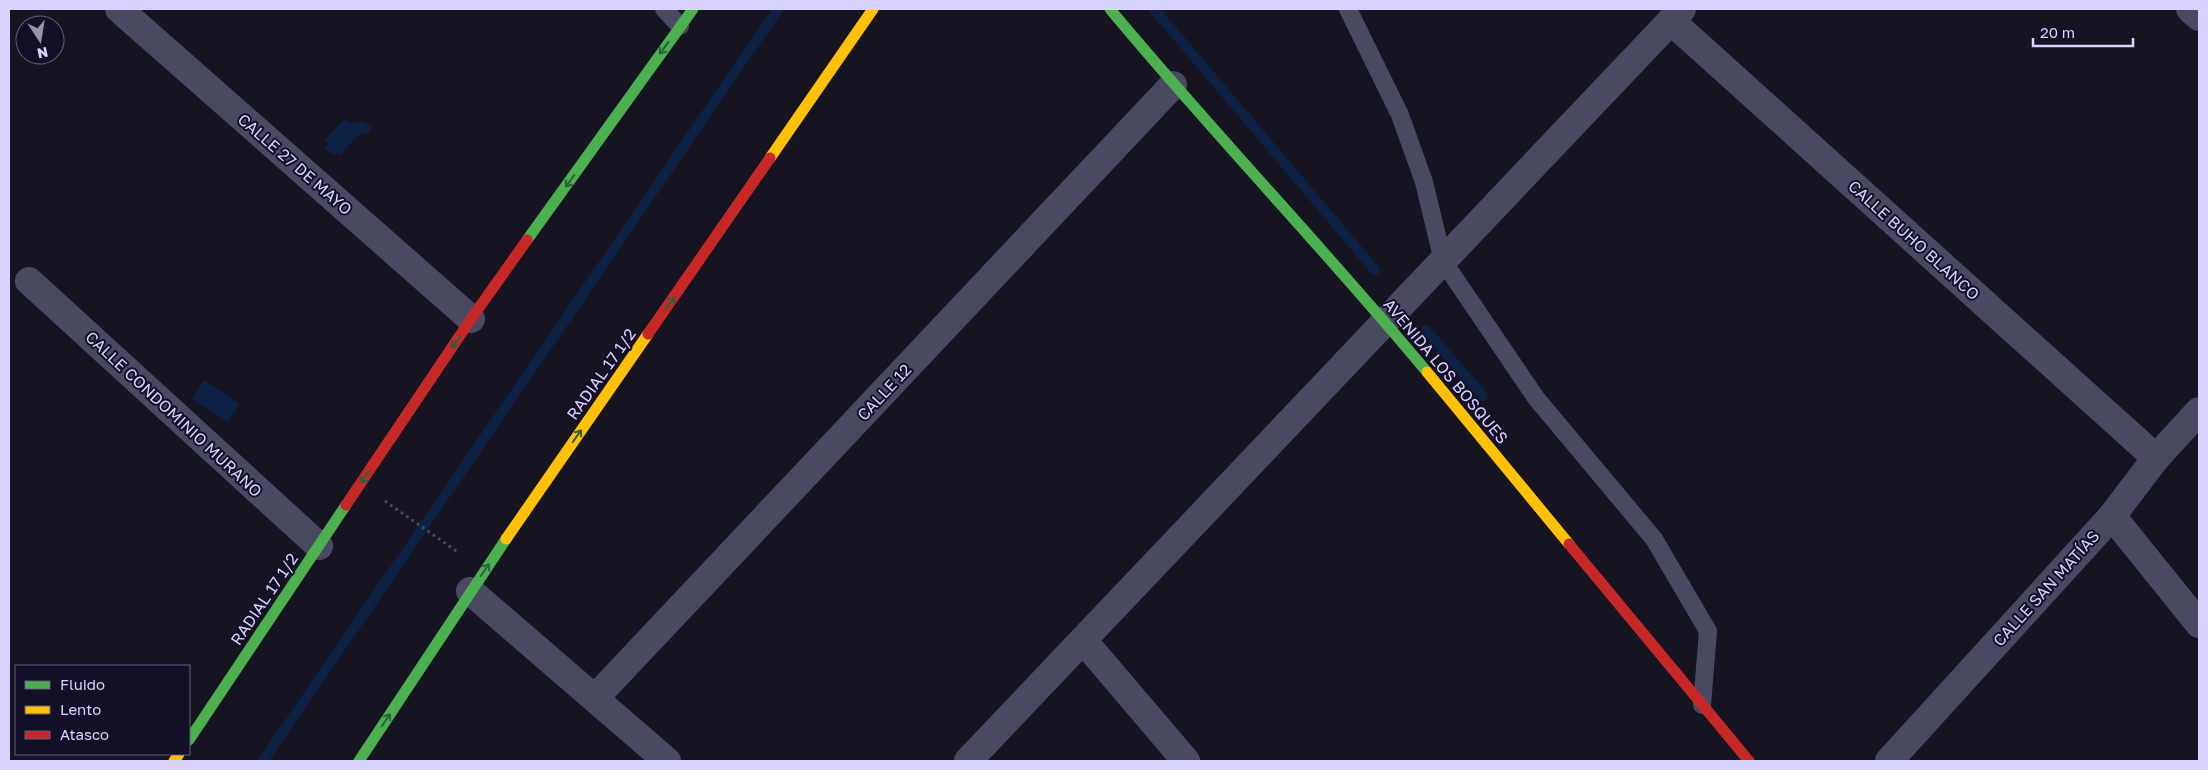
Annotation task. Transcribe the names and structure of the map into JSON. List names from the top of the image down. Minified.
{"streets":{"main road":["AVENIDA LOS BOSQUES","RADIAL 17 1/2"],"street":["CALLE 27 DE MAYO","CALLE BUHO BLANCO","CALLE 12","CALLE CONDOMINIO MURANO","CALLE SAN MATÍAS"]},"crossings":[["CALLE 27 DE MAYO","RADIAL 17 1/2"],["CALLE BUHO BLANCO","CALLE SAN MATÍAS"],["AVENIDA LOS BOSQUES","CALLE 12"],["RADIAL 17 1/2","CALLE CONDOMINIO MURANO"]],"legend":["Fluido","Lento","Atasco"],"scale_bar":"20 m","north":"bottom"}
